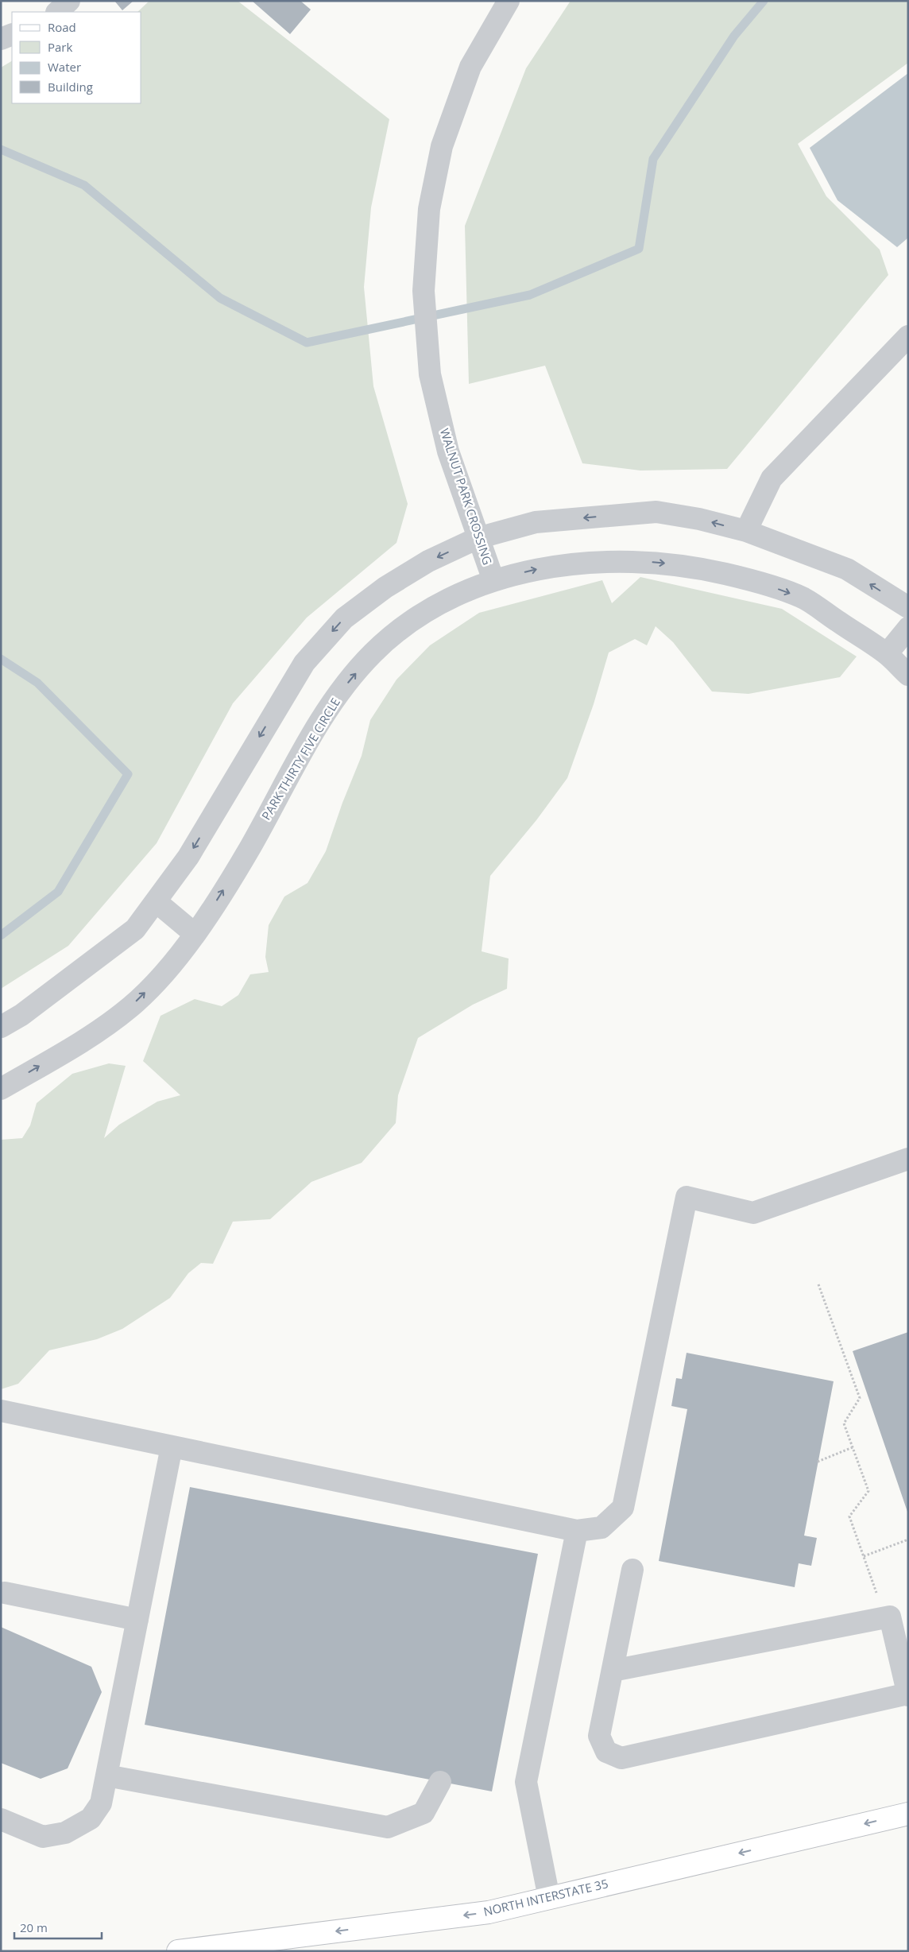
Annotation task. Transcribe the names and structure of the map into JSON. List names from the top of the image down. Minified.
{"streets":{"main road":["NORTH INTERSTATE 35"],"street":["WALNUT PARK CROSSING","PARK THIRTY FIVE CIRCLE"]},"crossings":[["WALNUT PARK CROSSING","PARK THIRTY FIVE CIRCLE"]],"one_way":["NORTH INTERSTATE 35"],"legend":["Road","Park","Water","Building"],"scale_bar":"20 m"}
